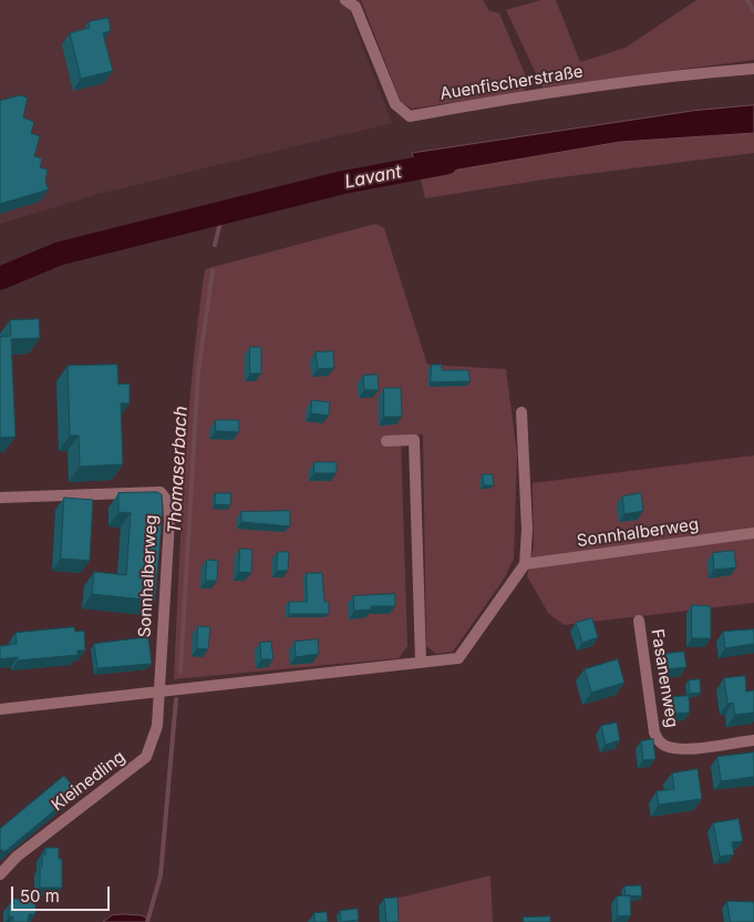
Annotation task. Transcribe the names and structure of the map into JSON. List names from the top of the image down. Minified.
{"streets":{"street":["Auenfischerstraße","Sonnhalberweg","Fasanenweg","Kleinedling"]},"crossings":[["Sonnhalberweg","Kleinedling"]],"water":["Lavant","Thomaserbach"],"scale_bar":"50 m"}
